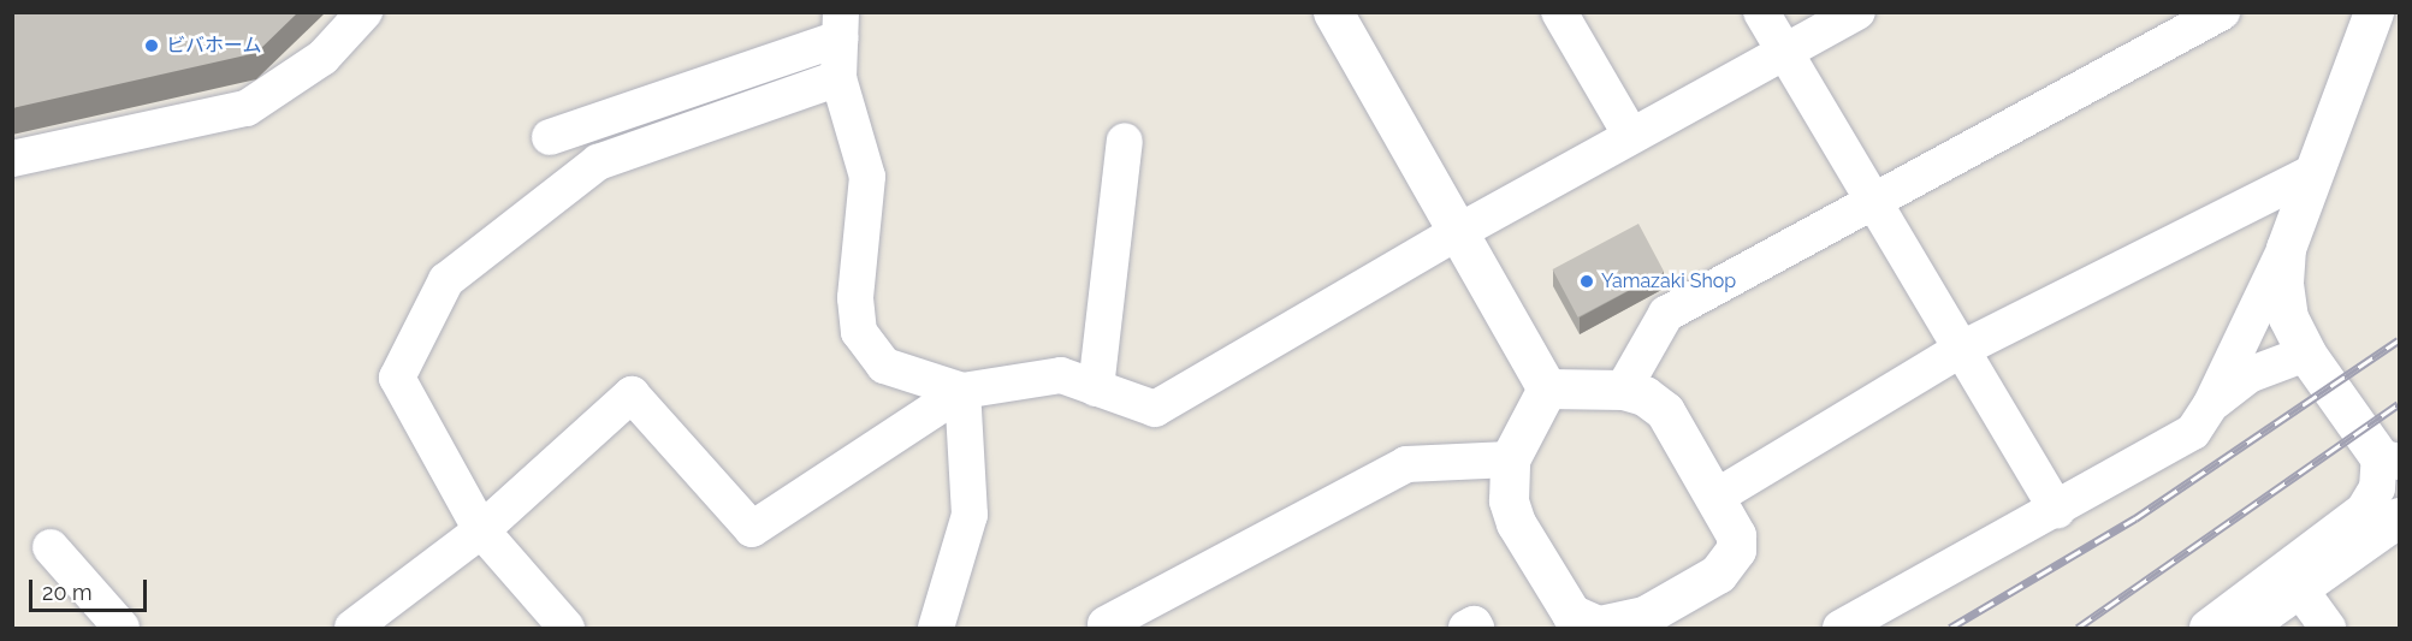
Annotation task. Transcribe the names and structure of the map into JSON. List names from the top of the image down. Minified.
{"places":["ビバホーム","Yamazaki Shop"],"scale_bar":"20 m"}
